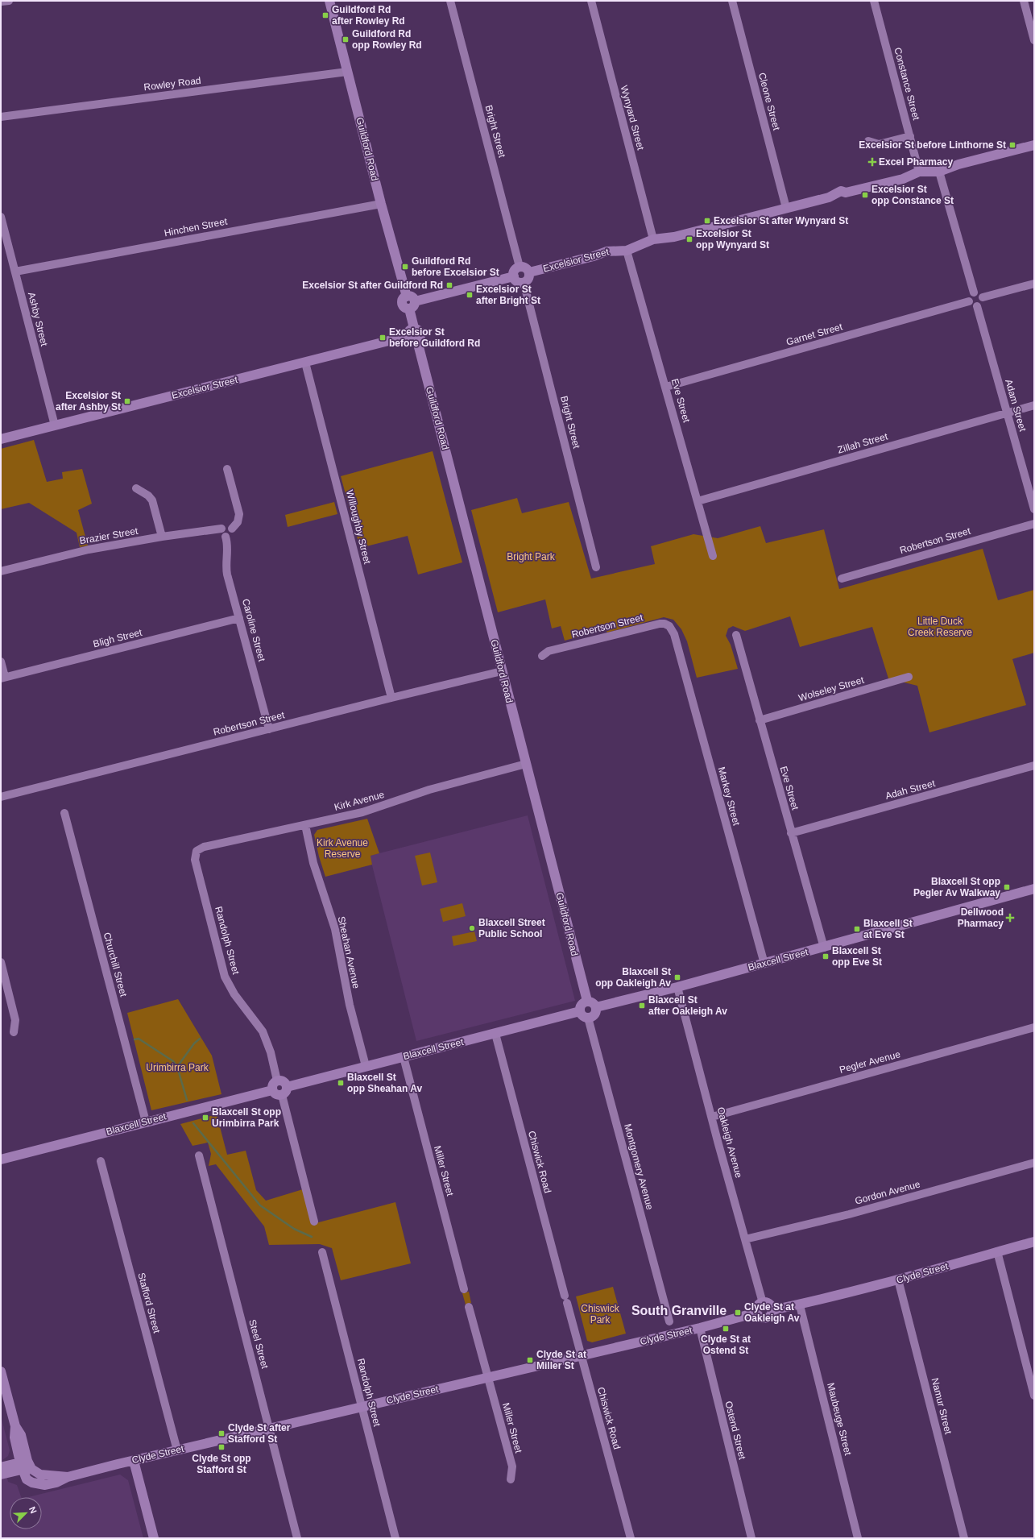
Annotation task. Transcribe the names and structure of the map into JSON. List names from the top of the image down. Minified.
{"streets":{"street":["Rowley Road","Constance Street","Cleone Street","Wynyard Street","Bright Street","Guildford Road","Hinchen Street","Excelsior Street","Ashby Street","Garnet Street","Eve Street","Adam Street","Zillah Street","Willoughby Street","Brazier Street","Robertson Street","Caroline Street","Bligh Street","Wolseley Street","Adah Street","Markey Street","Kirk Avenue","Randolph Street","Sheahan Avenue","Blaxcell Street","Churchill Street","Pegler Avenue","Oakleigh Avenue","Chiswick Road","Montgomery Avenue","Miller Street","Gordon Avenue","Clyde Street","Stafford Street","Steel Street","Namur Street","Maubeuge Street","Ostend Street"]},"crossings":[["Rowley Road","Guildford Road"],["Constance Street","Excelsior Street"],["Cleone Street","Excelsior Street"],["Wynyard Street","Excelsior Street"],["Bright Street","Excelsior Street"],["Guildford Road","Hinchen Street"],["Guildford Road","Excelsior Street"],["Guildford Road","Robertson Street"],["Guildford Road","Kirk Avenue"],["Guildford Road","Blaxcell Street"],["Guildford Road","Montgomery Avenue"],["Hinchen Street","Ashby Street"],["Excelsior Street","Ashby Street"],["Excelsior Street","Eve Street"],["Excelsior Street","Willoughby Street"],["Garnet Street","Eve Street"],["Garnet Street","Adam Street"],["Eve Street","Zillah Street"],["Eve Street","Wolseley Street"],["Eve Street","Adah Street"],["Eve Street","Blaxcell Street"],["Adam Street","Zillah Street"],["Willoughby Street","Robertson Street"],["Brazier Street","Caroline Street"],["Robertson Street","Caroline Street"],["Robertson Street","Markey Street"],["Caroline Street","Bligh Street"],["Markey Street","Blaxcell Street"],["Kirk Avenue","Randolph Street"],["Kirk Avenue","Sheahan Avenue"],["Randolph Street","Blaxcell Street"],["Randolph Street","Clyde Street"],["Sheahan Avenue","Blaxcell Street"],["Blaxcell Street","Churchill Street"],["Blaxcell Street","Oakleigh Avenue"],["Blaxcell Street","Chiswick Road"],["Blaxcell Street","Montgomery Avenue"],["Blaxcell Street","Miller Street"],["Pegler Avenue","Oakleigh Avenue"],["Oakleigh Avenue","Gordon Avenue"],["Oakleigh Avenue","Clyde Street"],["Chiswick Road","Clyde Street"],["Miller Street","Clyde Street"],["Clyde Street","Stafford Street"],["Clyde Street","Steel Street"],["Clyde Street","Namur Street"],["Clyde Street","Maubeuge Street"],["Clyde Street","Ostend Street"]],"districts":["South Granville"],"parks":["Bright Park","Little Duck Creek Reserve","Kirk Avenue Reserve","Urimbirra Park","Chiswick Park"],"places":{"transit":["Guildford Rd after Rowley Rd","Guildford Rd opp Rowley Rd","Excelsior St before Linthorne St","Excelsior St opp Constance St","Excelsior St after Wynyard St","Excelsior St opp Wynyard St","Guildford Rd before Excelsior St","Excelsior St after Guildford Rd","Excelsior St after Bright St","Excelsior St before Guildford Rd","Excelsior St after Ashby St","Blaxcell St opp Pegler Av Walkway","Blaxcell St at Eve St","Blaxcell St opp Eve St","Blaxcell St opp Oakleigh Av","Blaxcell St after Oakleigh Av","Blaxcell St opp Sheahan Av","Blaxcell St opp Urimbirra Park","Clyde St at Oakleigh Av","Clyde St at Ostend St","Clyde St at Miller St","Clyde St after Stafford St","Clyde St opp Stafford St"],"health":["Excel Pharmacy","Dellwood Pharmacy"],"other":["Blaxcell Street Public School"]},"north":"top right"}
